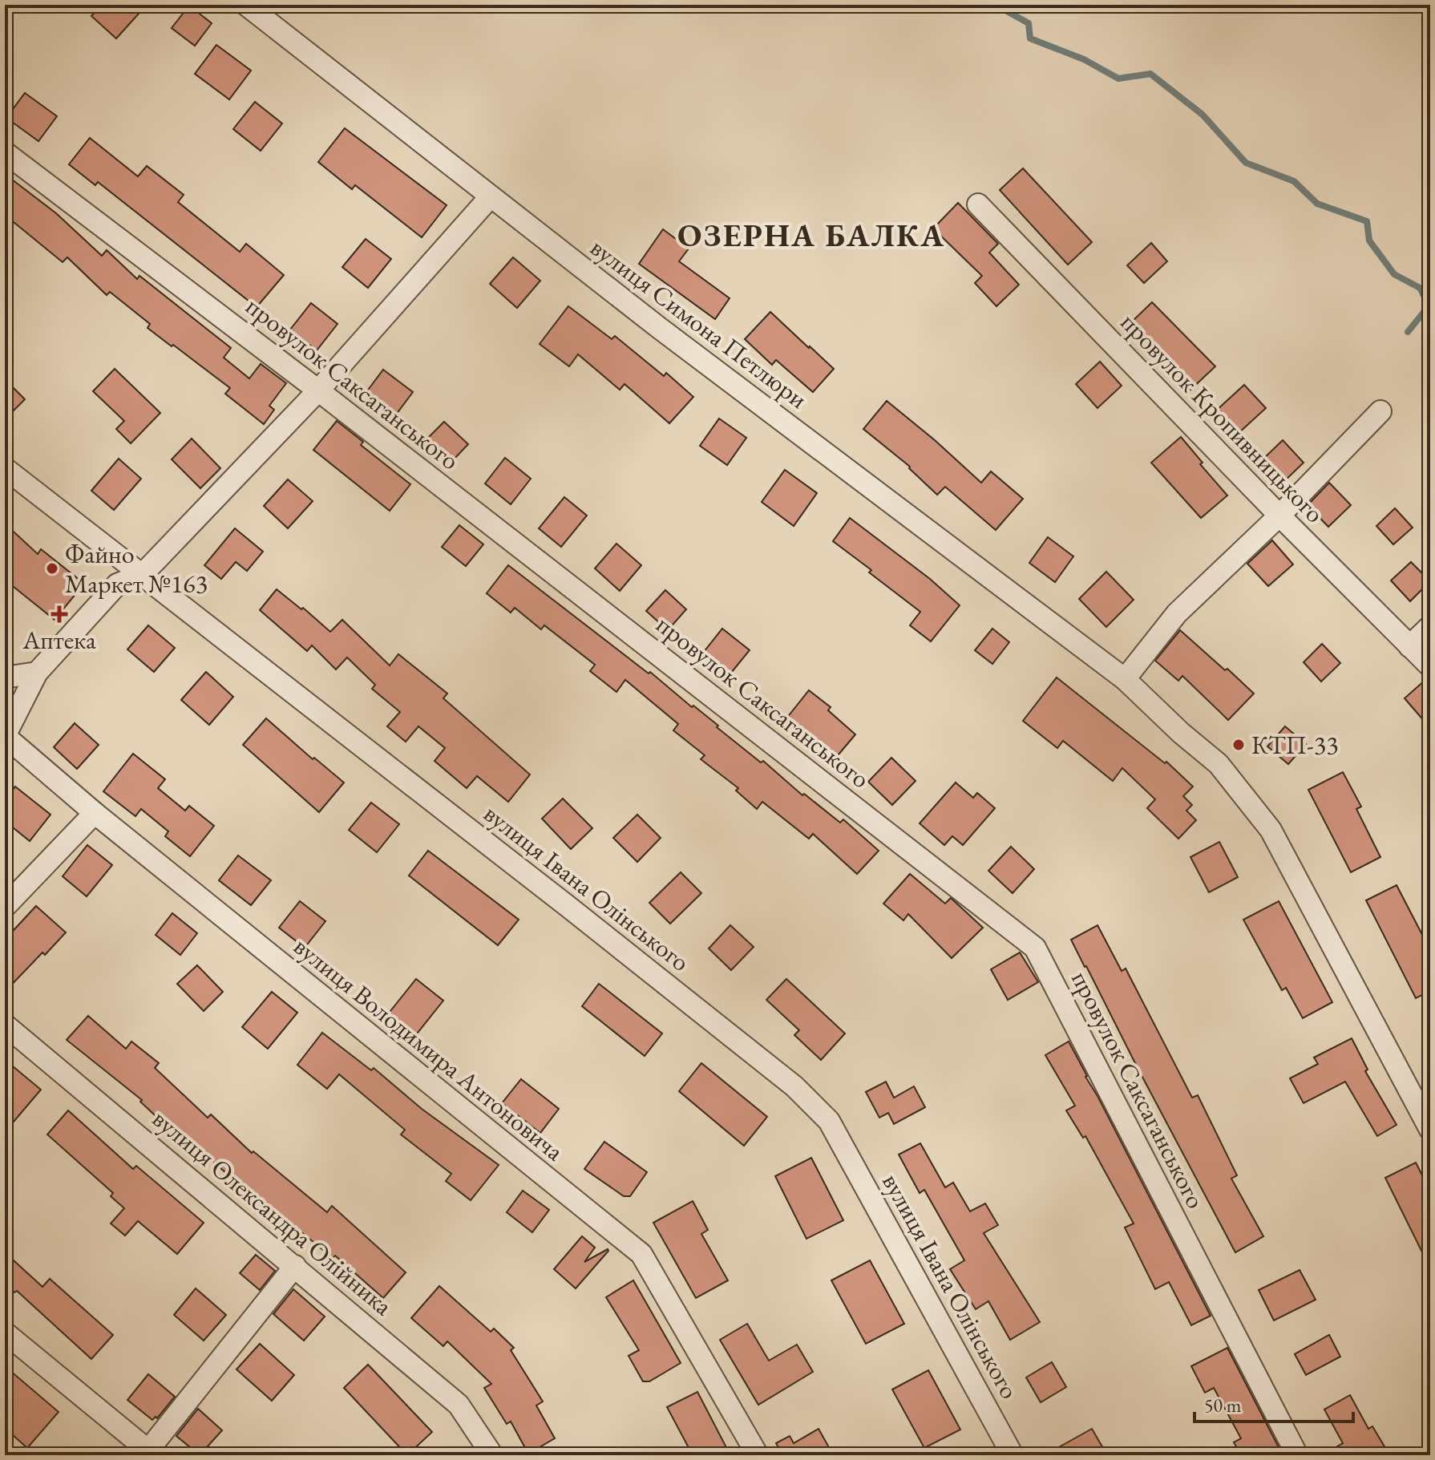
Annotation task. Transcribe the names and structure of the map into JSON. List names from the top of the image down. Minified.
{"streets":{"street":["вулиця Симона Петлюри","провулок Саксаганського","провулок Кропивницького","вулиця Івана Олінського","вулиця Володимира Антоновича","вулиця Олександра Олійника"]},"districts":["ОЗЕРНА БАЛКА"],"places":{"other":["Файно Маркет №163","КТП-33"],"health":["Аптека"]},"scale_bar":"50 m"}
